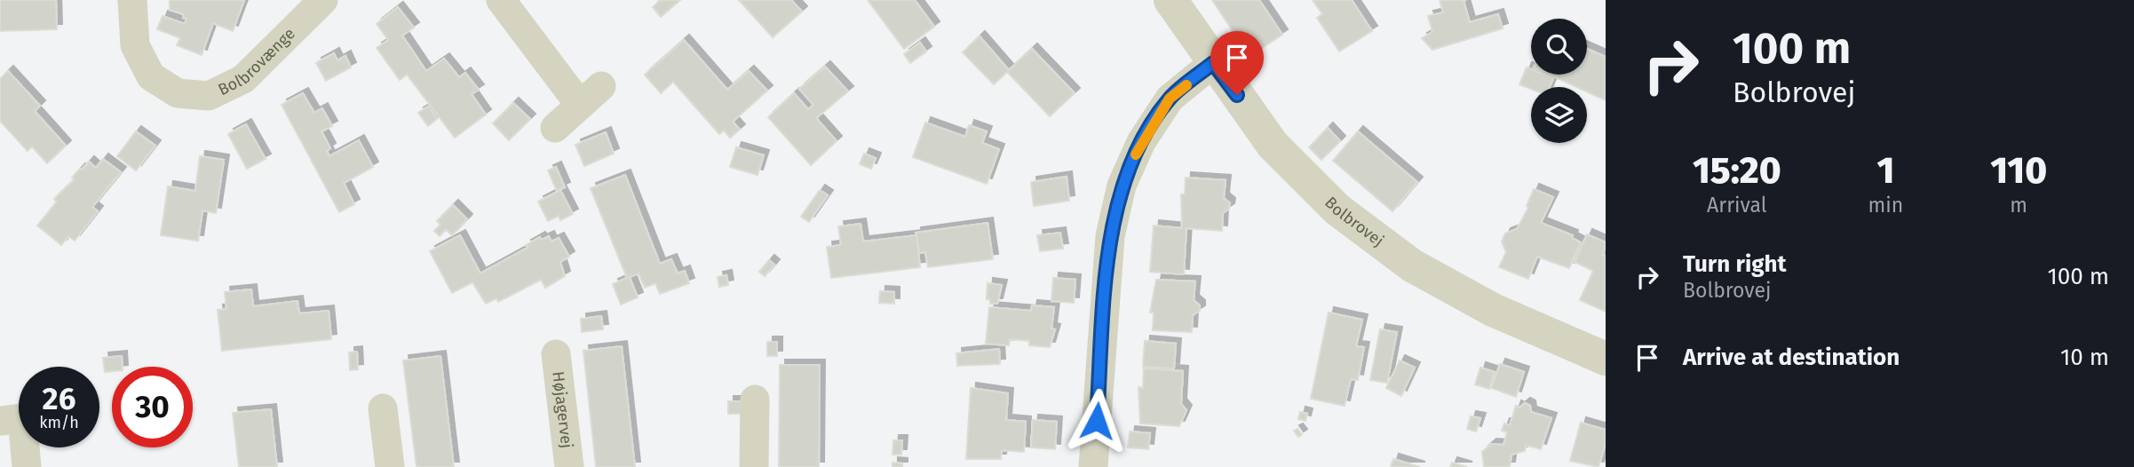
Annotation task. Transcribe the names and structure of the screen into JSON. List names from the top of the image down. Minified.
{"streets":{"street":["Bolbrovænge","Bolbrovej","Højagervej"]},"page":{"turn":["100 m","Bolbrovej"],"eta":["15:20","Arrival","1","min","110","m"],"list":[{"name":"Turn right","note":"Bolbrovej","value":"100 m"},{"name":"Arrive at destination","value":"10 m"}],"speed":"26 km/h","limit":"30"}}
